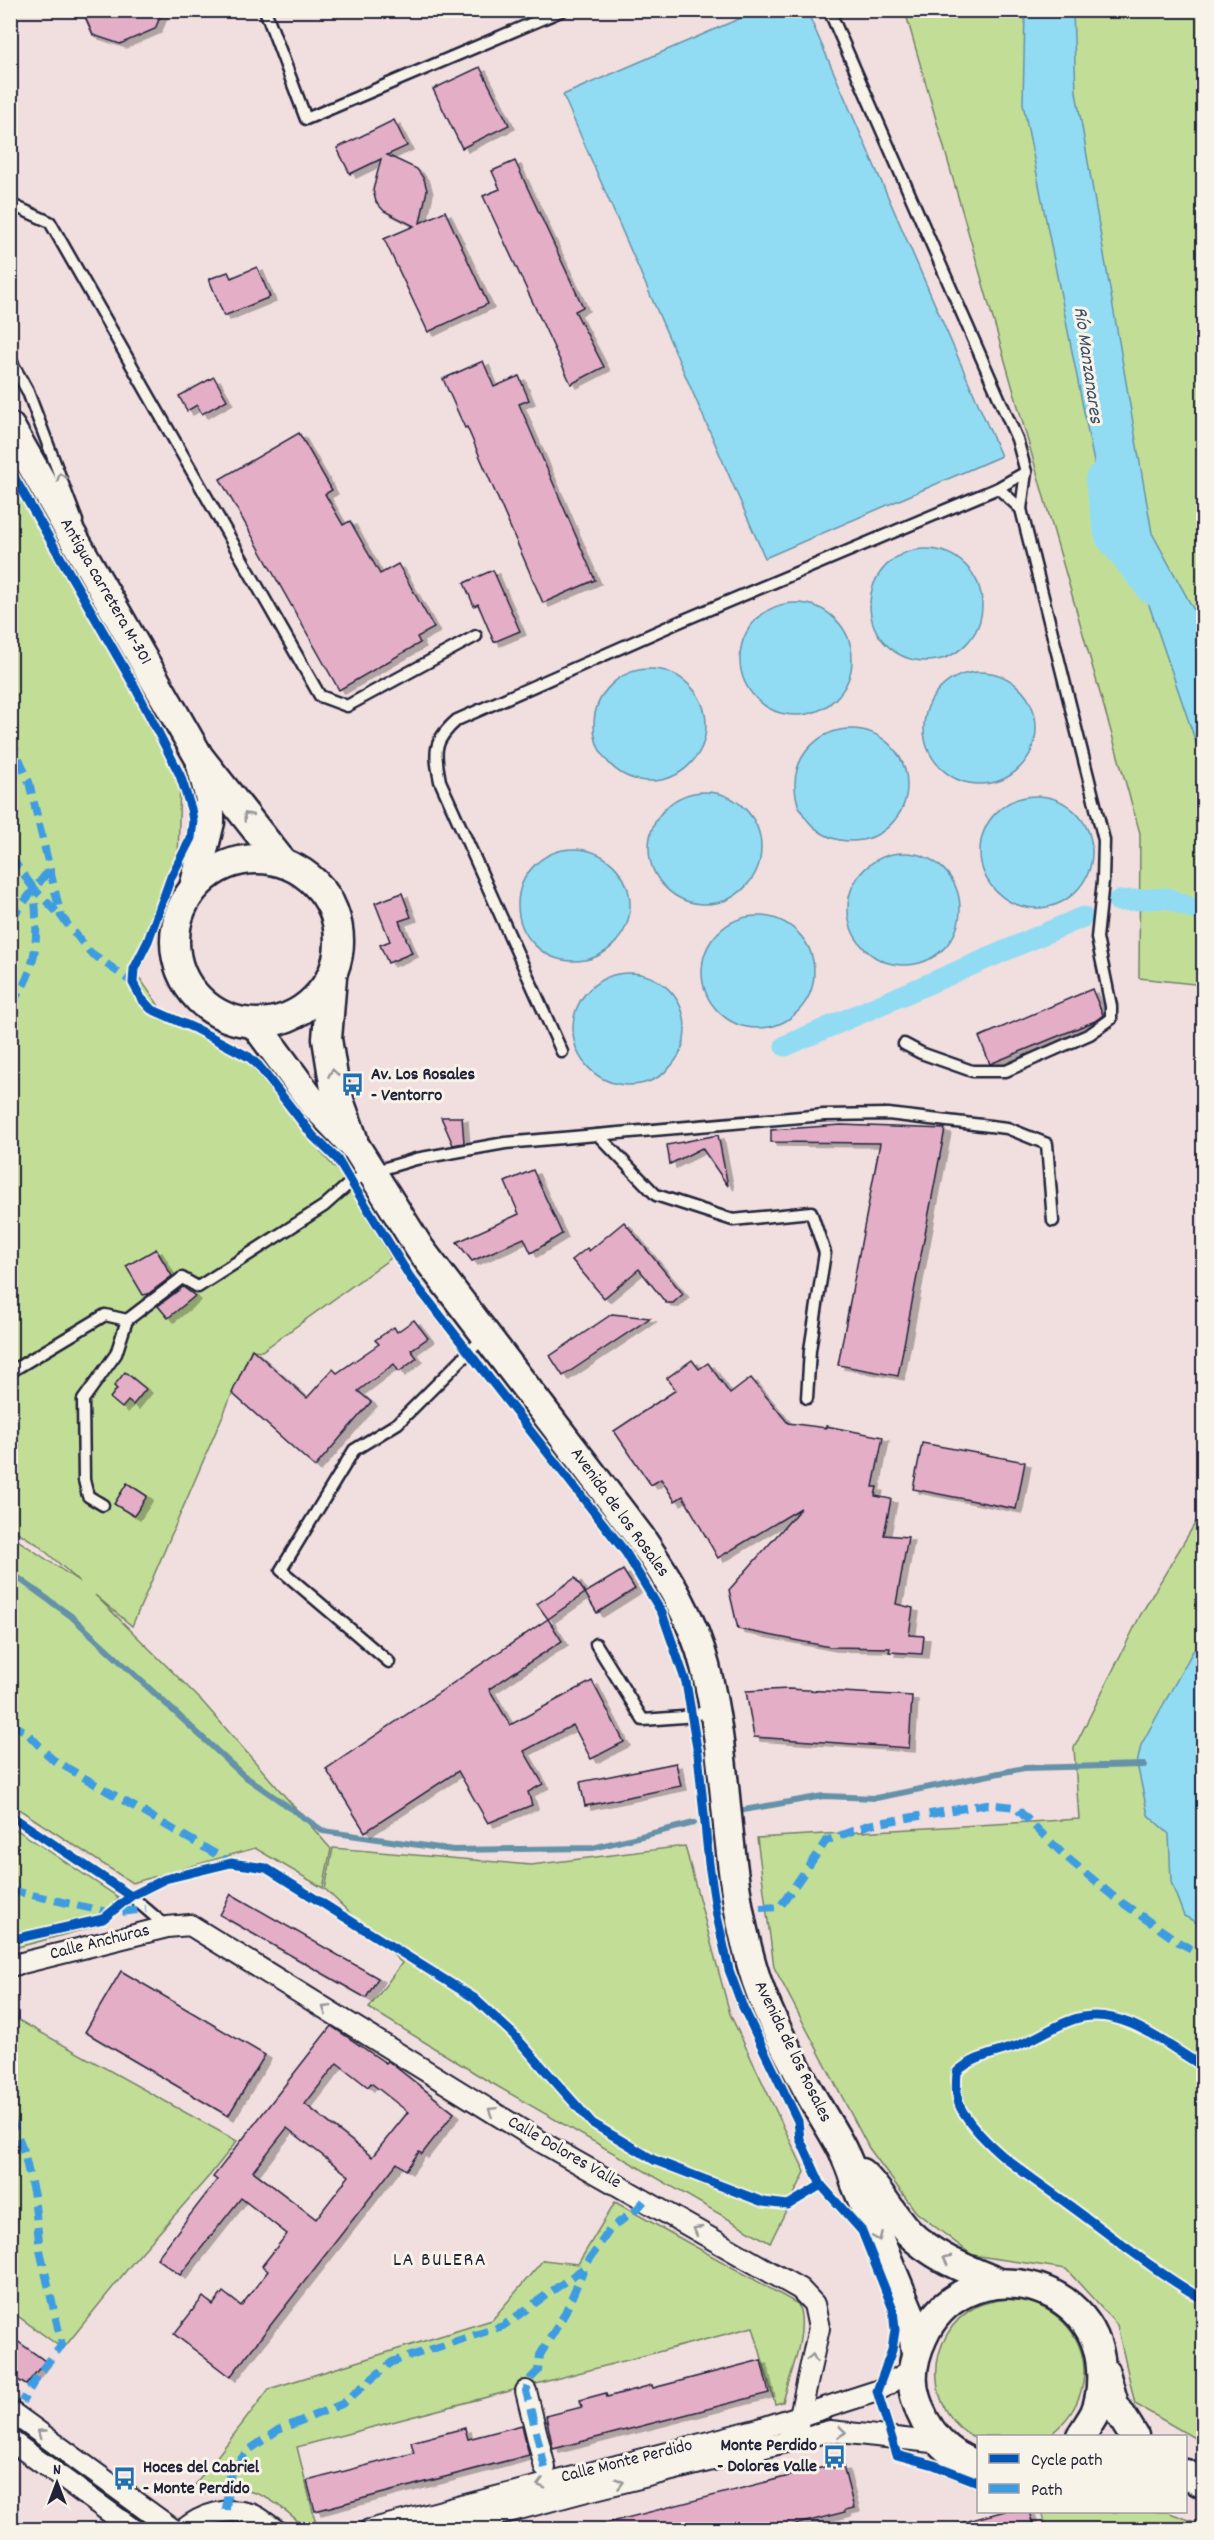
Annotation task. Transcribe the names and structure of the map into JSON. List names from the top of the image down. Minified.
{"streets":{"street":["Antigua carretera M-301","Avenida de los Rosales","Calle Anchuras","Calle Dolores Valle","Calle Monte Perdido"]},"crossings":[["Antigua carretera M-301","Avenida de los Rosales"],["Avenida de los Rosales","Calle Monte Perdido"],["Calle Anchuras","Calle Dolores Valle"],["Calle Dolores Valle","Calle Monte Perdido"]],"one_way":["Calle Dolores Valle"],"districts":["LA BULERA"],"water":["Río Manzanares"],"places":{"bus stop":["Av. Los Rosales - Ventorro","Monte Perdido - Dolores Valle","Hoces del Cabriel - Monte Perdido"]},"legend":["Cycle path","Path"],"north":"top"}
